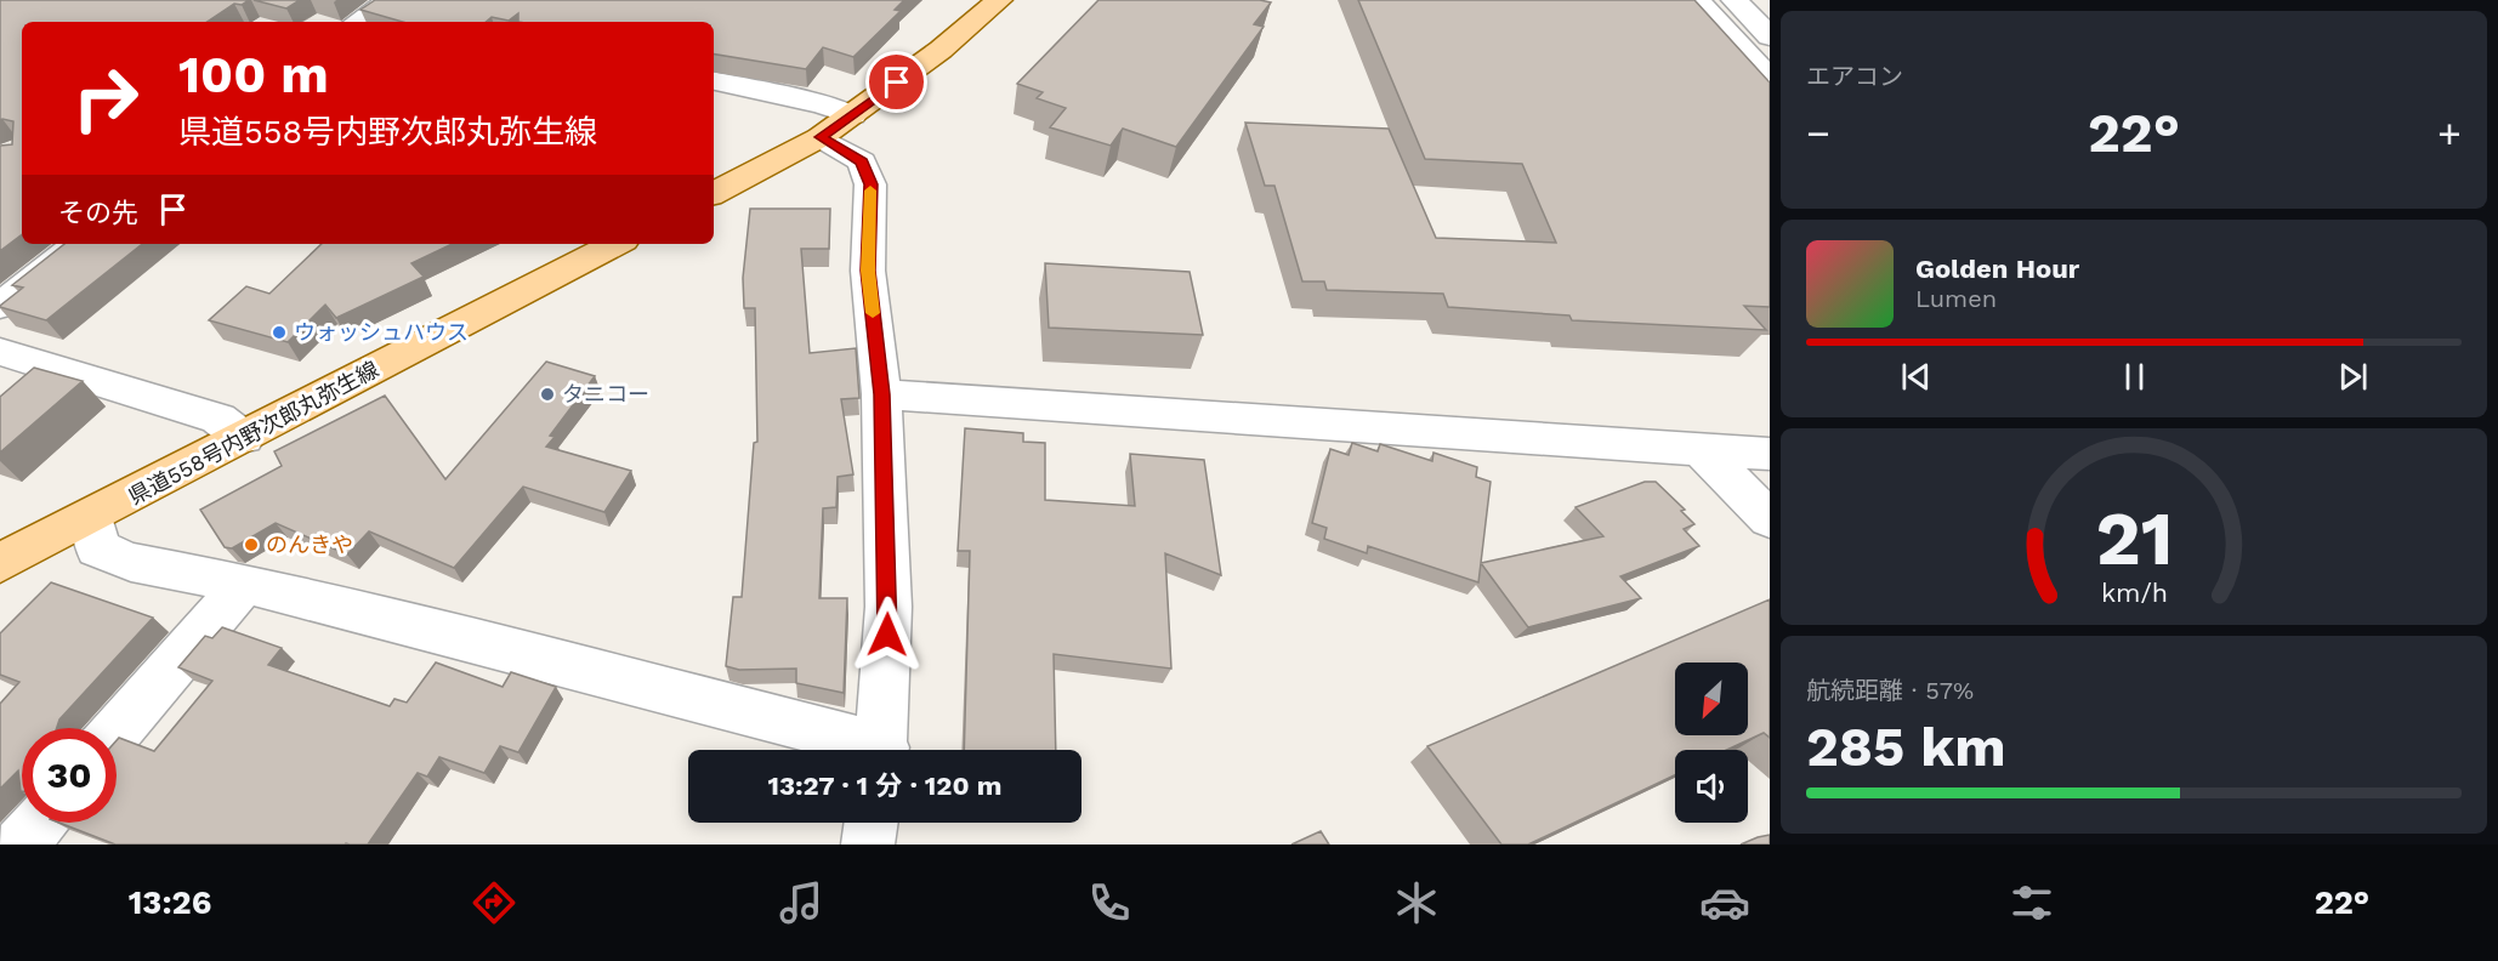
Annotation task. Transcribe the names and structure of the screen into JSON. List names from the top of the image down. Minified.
{"streets":{"main road":["県道558号内野次郎丸弥生線"]},"places":["ウォッシュハウス","タニコー","のんきや"],"north":"bottom left","page":{"tile":["エアコン",["航続距離 · 57%","285 km"]],"turn":["100 m","県道558号内野次郎丸弥生線"],"heat":["−","22°","+"],"then":"その先","song":["Golden Hour","Lumen"],"limit":"30","trip":"13:27 · 1 分 · 120 m","tabs":["13:26","22°"],"gauge":["21","km/h"]}}
